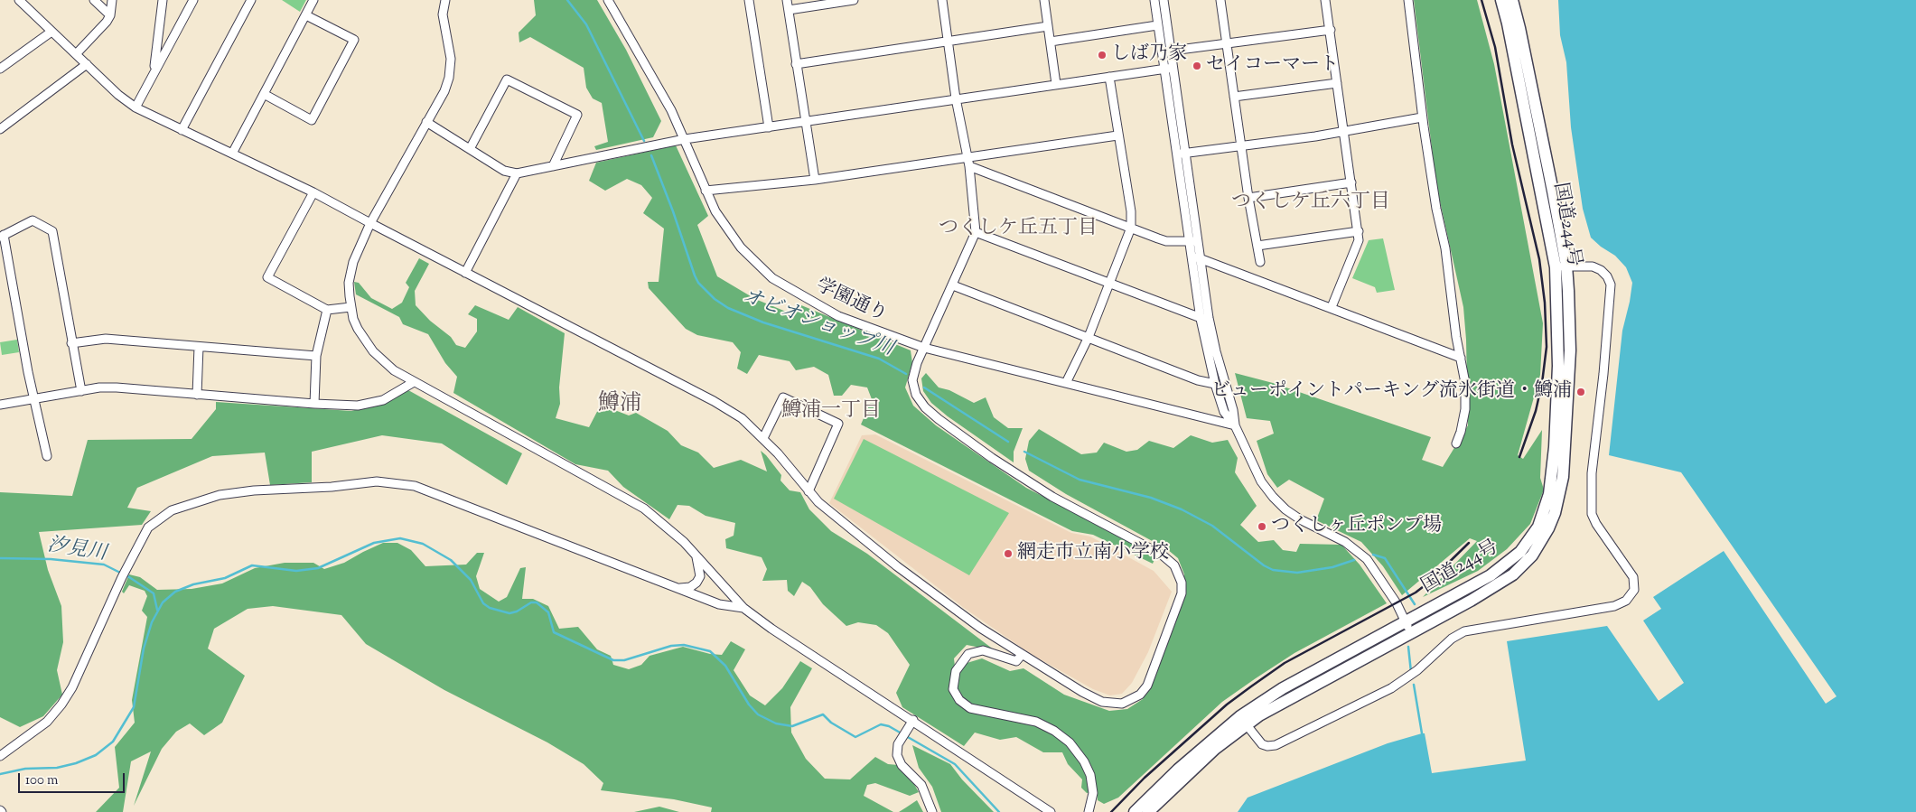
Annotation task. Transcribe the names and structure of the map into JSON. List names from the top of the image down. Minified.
{"streets":{"highway":["国道244号"],"street":["学園通り"]},"districts":["つくしケ丘六丁目","つくしケ丘五丁目","鱒浦","鱒浦一丁目"],"water":["オビオショップ川","汐見川"],"places":["しば乃家","セイコーマート","ビューポイントパーキング流氷街道・鱒浦","つくしヶ丘ポンプ場","網走市立南小学校"],"scale_bar":"100 m"}
